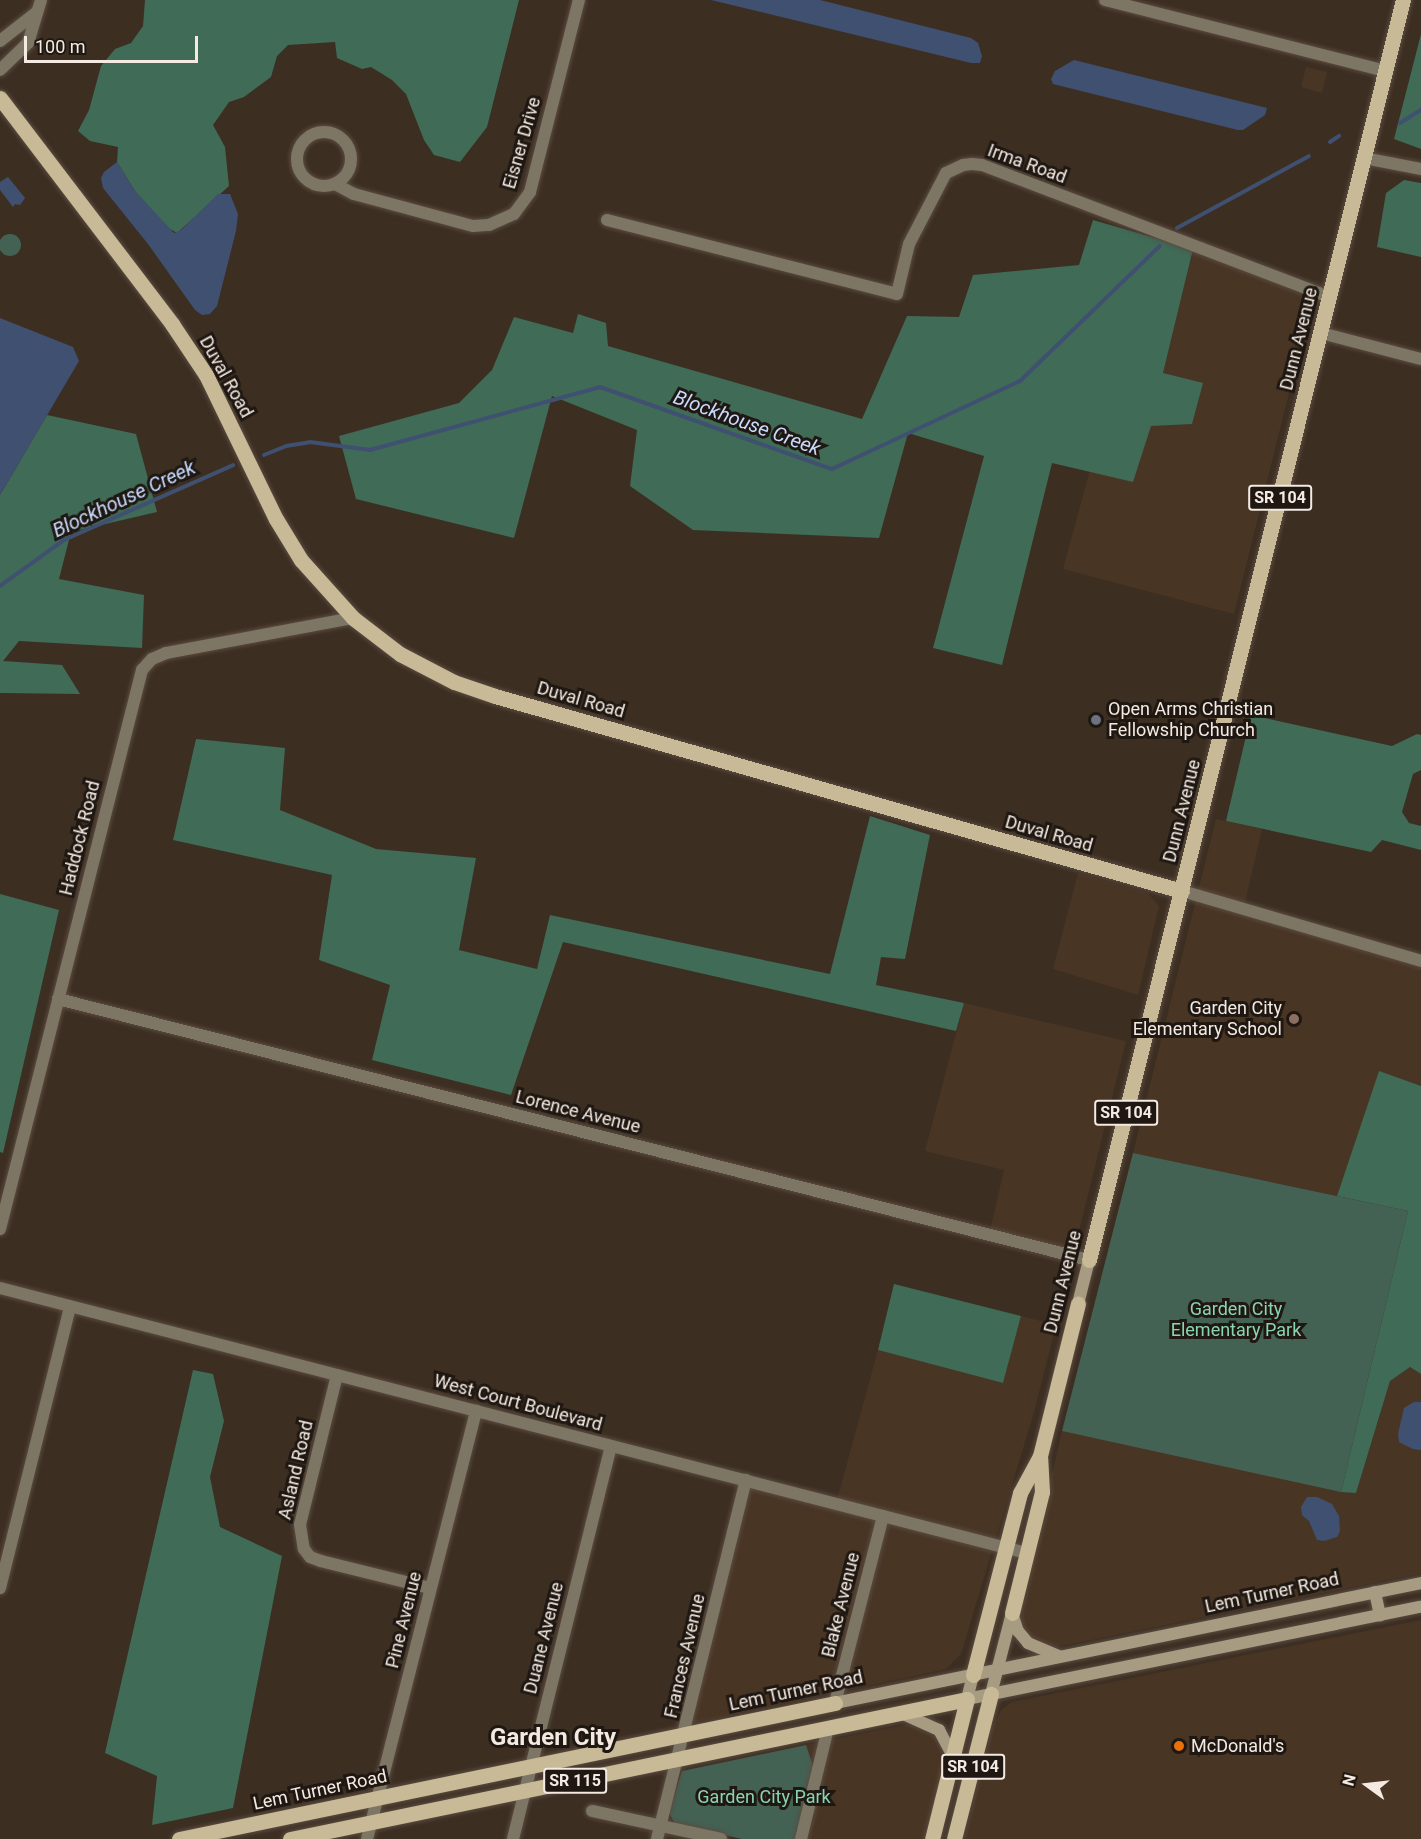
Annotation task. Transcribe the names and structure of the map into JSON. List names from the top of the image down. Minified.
{"streets":{"main road":["Dunn Avenue","Duval Road","SR 104","Lem Turner Road","SR 115"],"street":["Eisner Drive","Irma Road","Haddock Road","Lorence Avenue","West Court Boulevard","Asland Road","Blake Avenue","Pine Avenue","Duane Avenue","Frances Avenue"]},"crossings":[["Irma Road","Dunn Avenue"],["Dunn Avenue","Duval Road"],["Dunn Avenue","Lorence Avenue"],["Dunn Avenue","West Court Boulevard"],["Dunn Avenue","Lem Turner Road"],["Dunn Avenue","SR 115"],["Duval Road","Haddock Road"],["Haddock Road","Lorence Avenue"],["West Court Boulevard","Asland Road"],["West Court Boulevard","Blake Avenue"],["West Court Boulevard","Pine Avenue"],["West Court Boulevard","Duane Avenue"],["West Court Boulevard","Frances Avenue"],["Asland Road","Pine Avenue"],["Lem Turner Road","Blake Avenue"],["Lem Turner Road","Pine Avenue"],["Lem Turner Road","Duane Avenue"],["Lem Turner Road","Frances Avenue"],["Pine Avenue","SR 115"],["Duane Avenue","SR 115"],["Frances Avenue","SR 115"]],"districts":["Garden City"],"water":["Blockhouse Creek"],"parks":["Garden City Elementary Park","Garden City Park"],"places":["Open Arms Christian Fellowship Church","Garden City Elementary School","McDonald's"],"scale_bar":"100 m","north":"left"}
